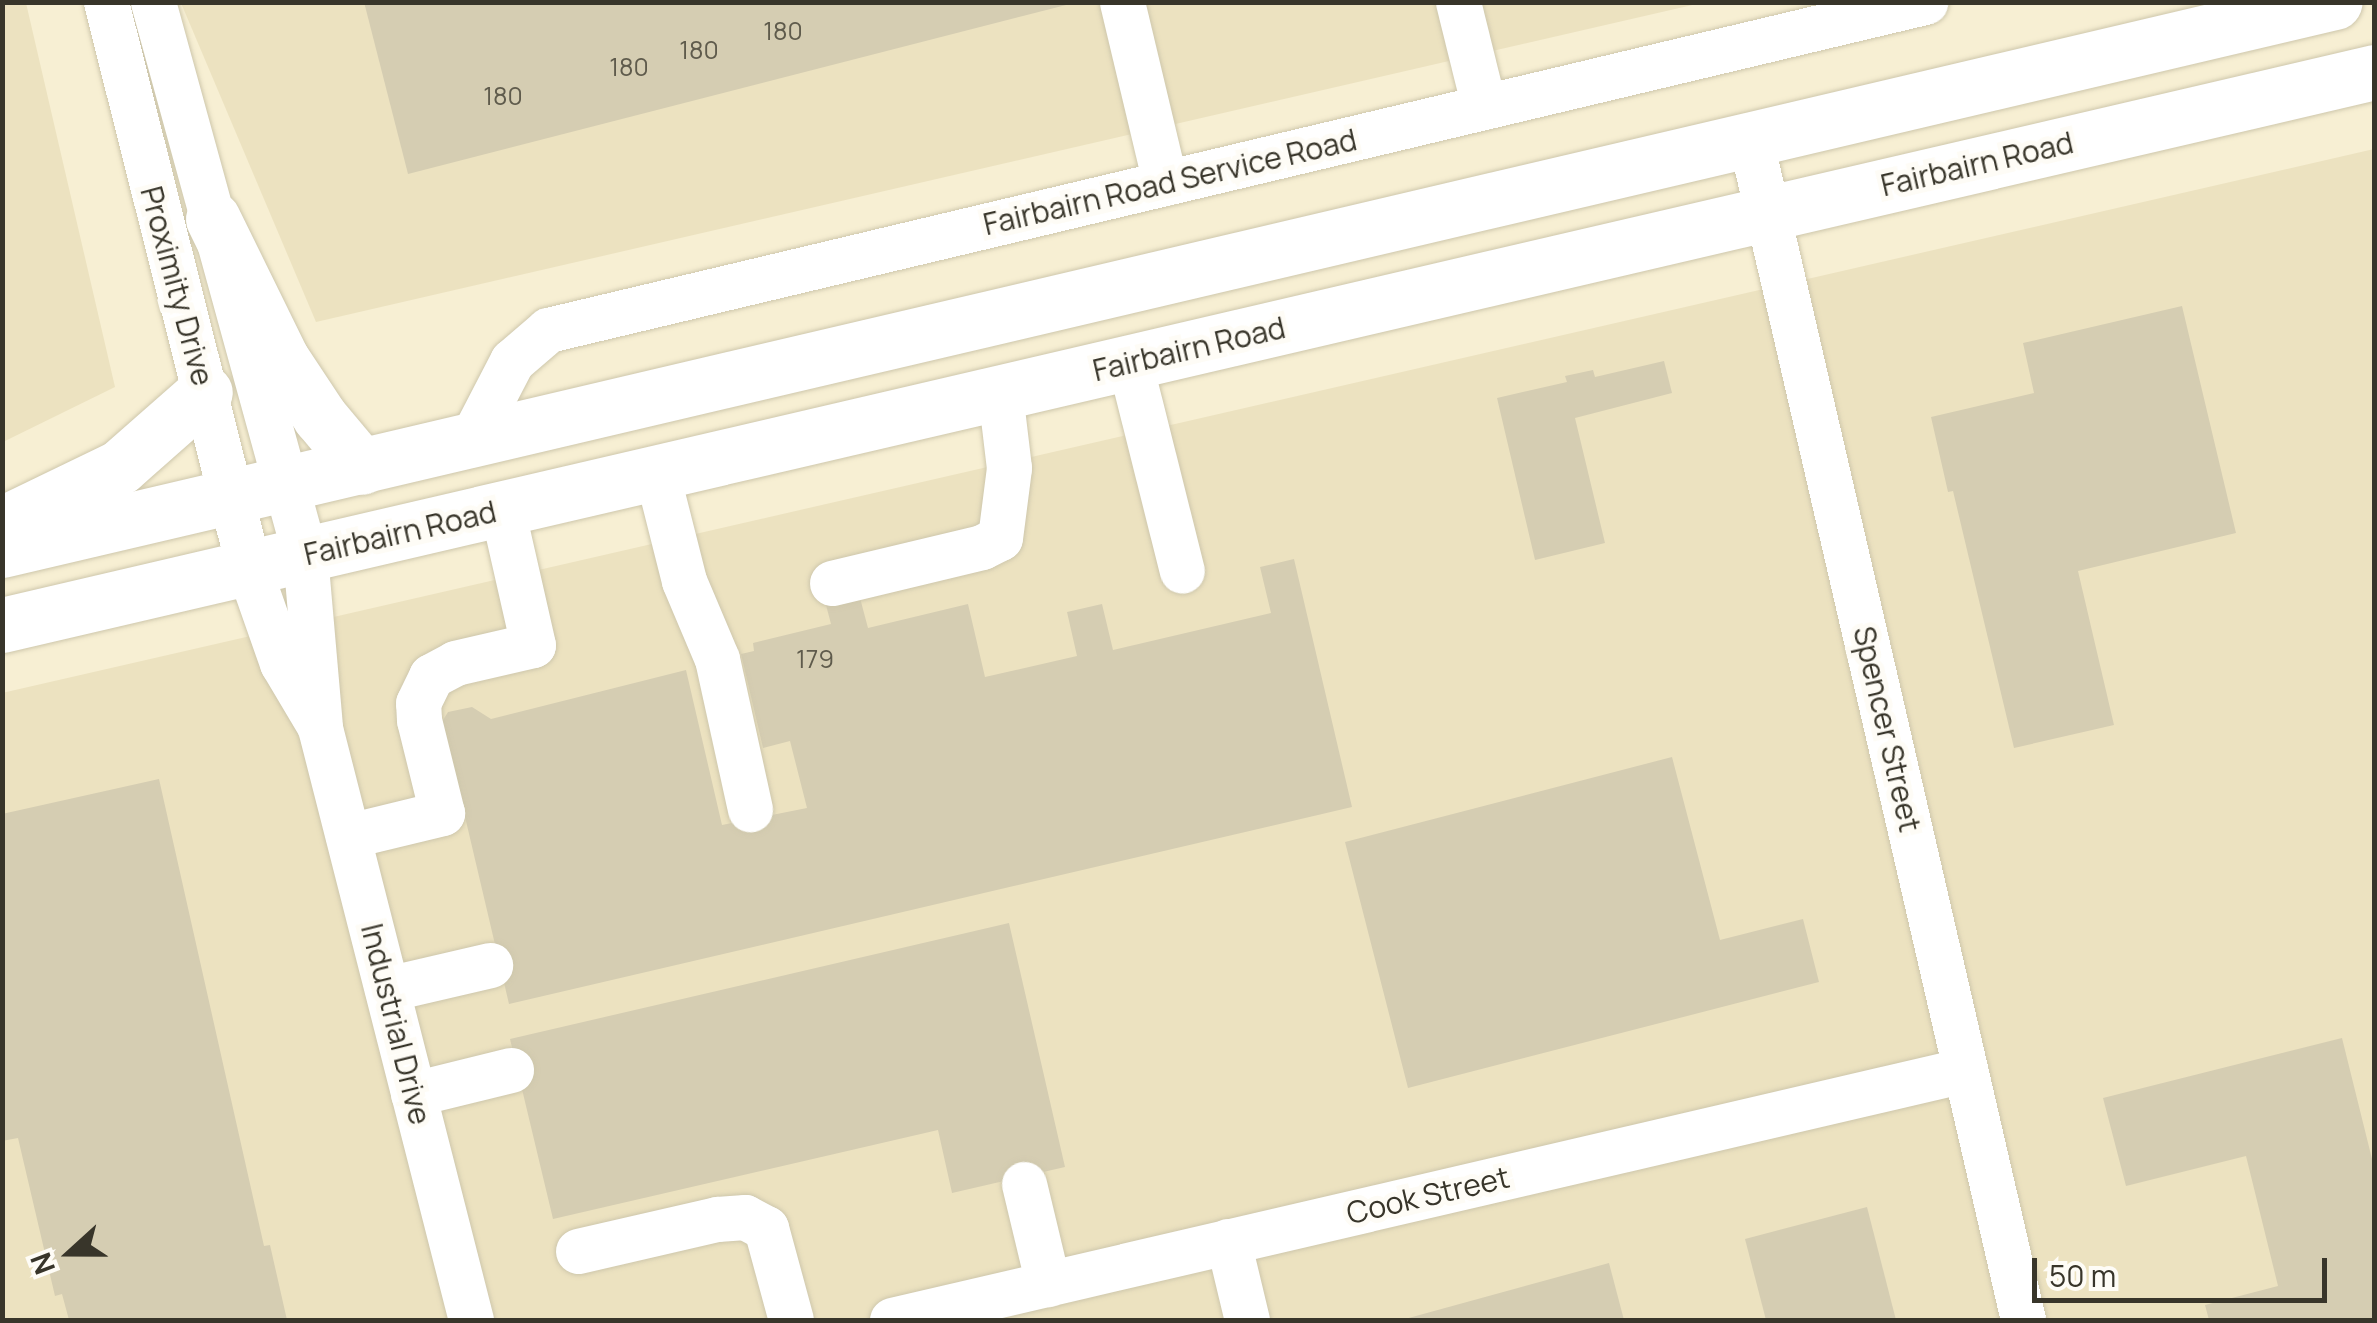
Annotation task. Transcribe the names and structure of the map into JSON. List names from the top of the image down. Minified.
{"streets":{"main road":["Fairbairn Road"],"street":["Fairbairn Road Service Road","Proximity Drive","Spencer Street","Industrial Drive","Cook Street"]},"crossings":[["Fairbairn Road","Proximity Drive"],["Fairbairn Road","Spencer Street"],["Fairbairn Road","Industrial Drive"],["Proximity Drive","Industrial Drive"],["Spencer Street","Cook Street"]],"house_numbers":["180","180","180","180","179"],"scale_bar":"50 m","north":"left"}
